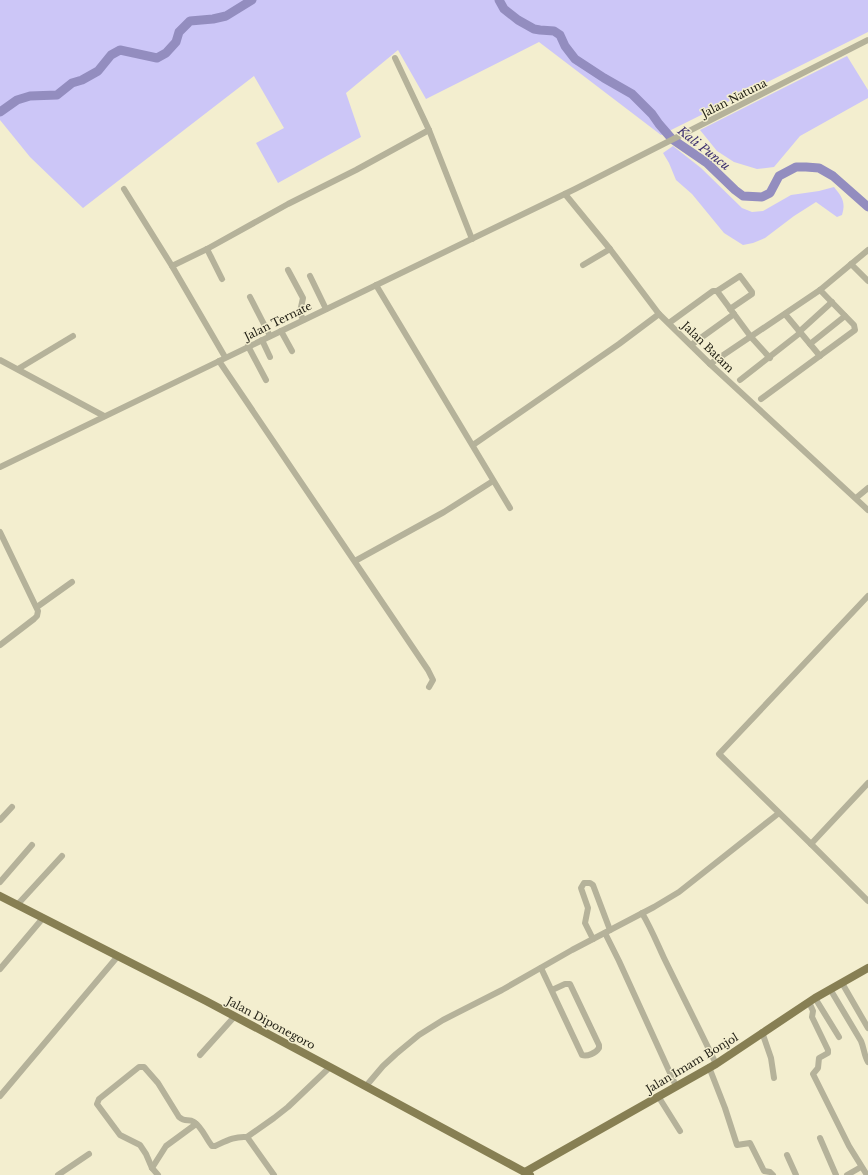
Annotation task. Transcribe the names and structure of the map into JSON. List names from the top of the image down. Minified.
{"streets":{"main road":["Jalan Diponegoro","Jalan Imam Bonjol"],"street":["Jalan Natuna","Jalan Ternate","Jalan Batam"]},"crossings":[["Jalan Natuna","Jalan Ternate"],["Jalan Natuna","Jalan Batam"],["Jalan Ternate","Jalan Batam"],["Jalan Diponegoro","Jalan Imam Bonjol"]],"water":["Kali Puncu"]}
